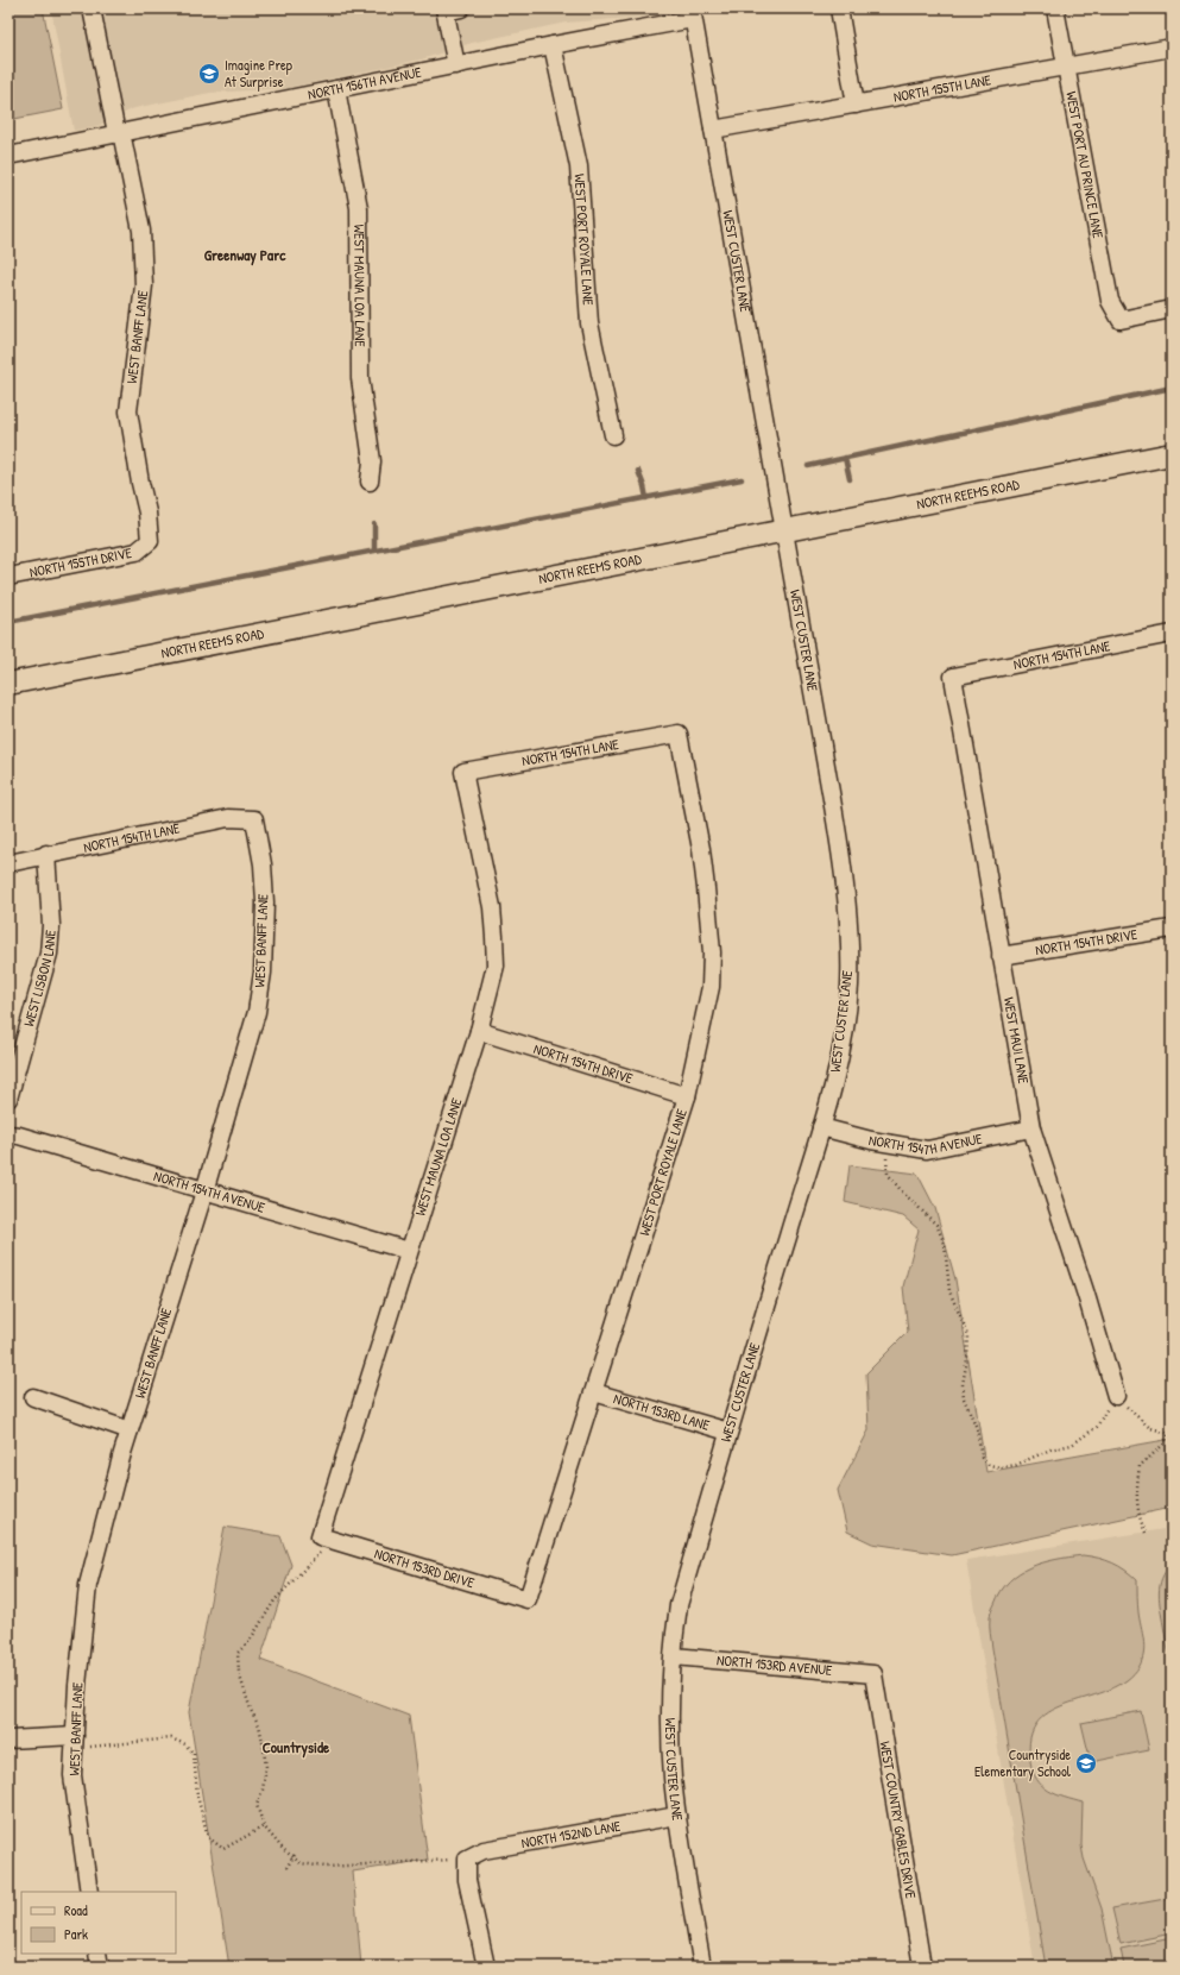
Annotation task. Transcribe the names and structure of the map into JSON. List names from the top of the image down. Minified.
{"streets":{"main road":["NORTH REEMS ROAD"],"street":["NORTH 156TH AVENUE","NORTH 155TH LANE","WEST PORT AU PRINCE LANE","WEST PORT ROYALE LANE","WEST CUSTER LANE","WEST MAUNA LOA LANE","WEST BANFF LANE","NORTH 155TH DRIVE","NORTH 154TH LANE","NORTH 154TH DRIVE","WEST LISBON LANE","WEST MAUI LANE","NORTH 154TH AVENUE","NORTH 153RD LANE","NORTH 153RD DRIVE","NORTH 153RD AVENUE","WEST COUNTRY GABLES DRIVE","NORTH 152ND LANE"]},"crossings":[["NORTH 156TH AVENUE","WEST PORT ROYALE LANE"],["NORTH 156TH AVENUE","WEST CUSTER LANE"],["NORTH 156TH AVENUE","WEST MAUNA LOA LANE"],["NORTH 156TH AVENUE","WEST BANFF LANE"],["NORTH 155TH LANE","WEST PORT AU PRINCE LANE"],["NORTH 155TH LANE","WEST CUSTER LANE"],["WEST PORT ROYALE LANE","NORTH 154TH LANE"],["WEST PORT ROYALE LANE","NORTH 154TH DRIVE"],["WEST PORT ROYALE LANE","NORTH 153RD LANE"],["WEST PORT ROYALE LANE","NORTH 153RD DRIVE"],["WEST CUSTER LANE","NORTH REEMS ROAD"],["WEST CUSTER LANE","NORTH 154TH AVENUE"],["WEST CUSTER LANE","NORTH 153RD LANE"],["WEST CUSTER LANE","NORTH 153RD AVENUE"],["WEST CUSTER LANE","NORTH 152ND LANE"],["WEST MAUNA LOA LANE","NORTH 154TH LANE"],["WEST MAUNA LOA LANE","NORTH 154TH DRIVE"],["WEST MAUNA LOA LANE","NORTH 154TH AVENUE"],["WEST MAUNA LOA LANE","NORTH 153RD DRIVE"],["WEST BANFF LANE","NORTH 155TH DRIVE"],["WEST BANFF LANE","NORTH 154TH LANE"],["WEST BANFF LANE","NORTH 154TH AVENUE"],["NORTH 154TH LANE","WEST LISBON LANE"],["NORTH 154TH LANE","WEST MAUI LANE"],["NORTH 154TH DRIVE","WEST MAUI LANE"],["WEST MAUI LANE","NORTH 154TH AVENUE"],["NORTH 153RD AVENUE","WEST COUNTRY GABLES DRIVE"]],"districts":["Greenway Parc","Countryside"],"places":{"school or university":["Imagine Prep At Surprise","Countryside Elementary School"]},"legend":["Road","Park"]}
